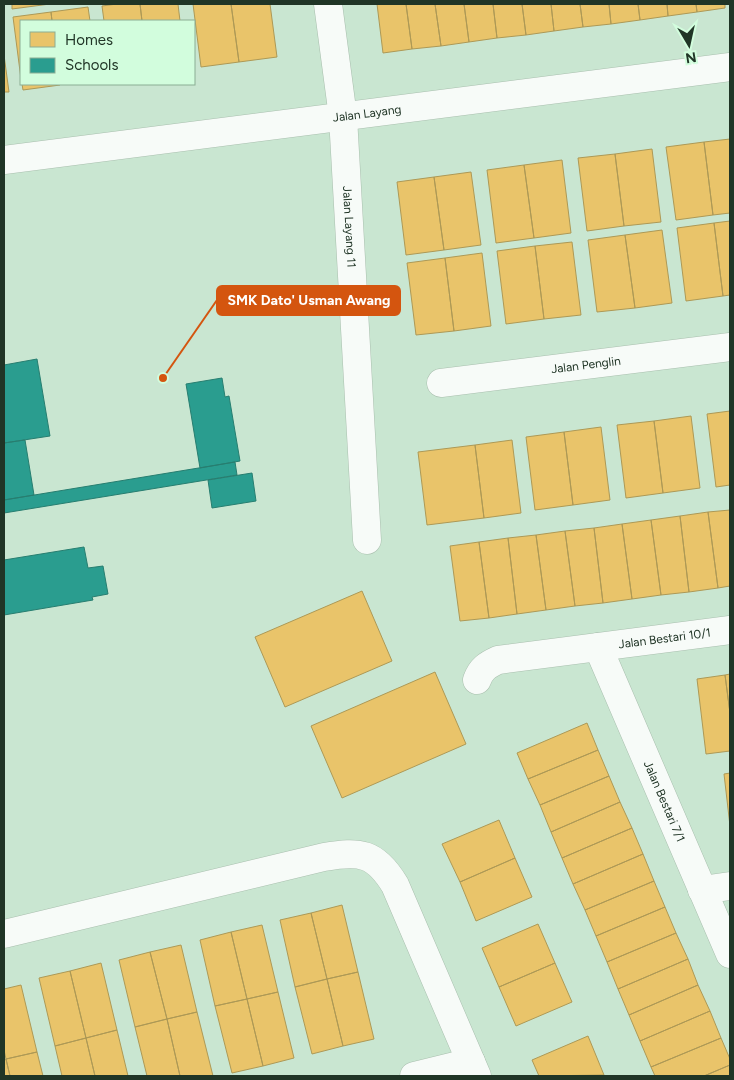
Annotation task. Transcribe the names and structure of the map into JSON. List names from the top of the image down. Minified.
{"streets":{"street":["Jalan Layang","Jalan Layang 11","Jalan Penglin","Jalan Bestari 10/1","Jalan Bestari 7/1"]},"crossings":[["Jalan Layang","Jalan Layang 11"],["Jalan Bestari 10/1","Jalan Bestari 7/1"]],"places":["SMK Dato' Usman Awang"],"legend":["Homes","Schools"],"north":"bottom"}
